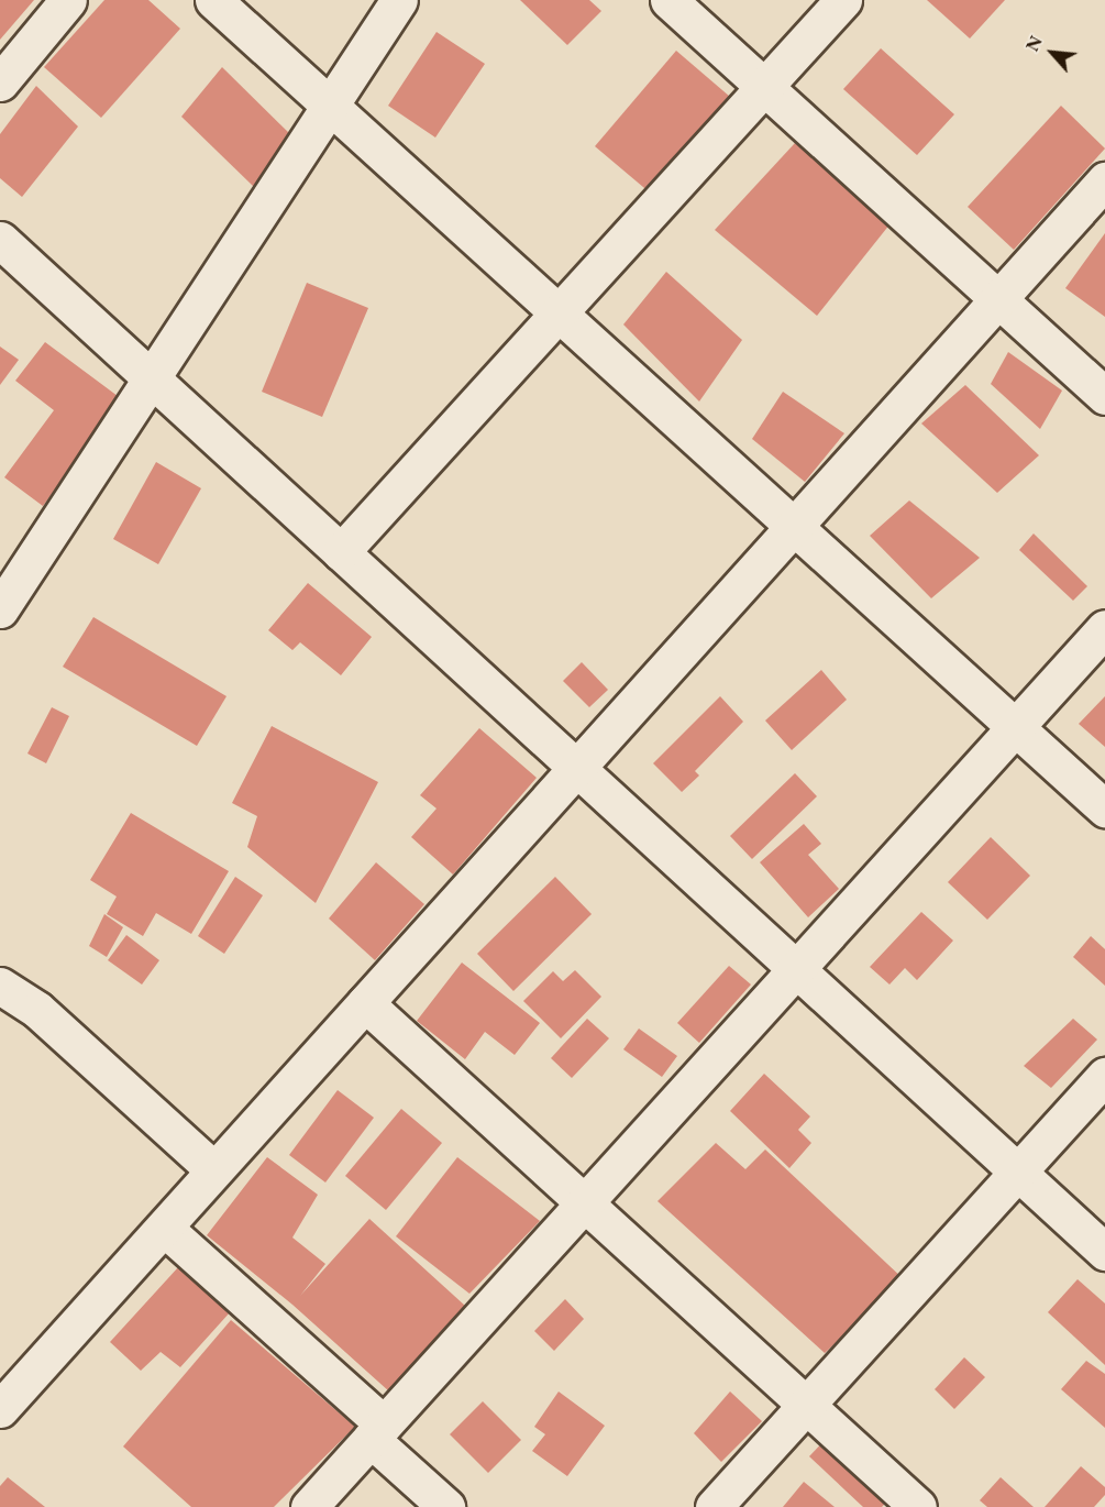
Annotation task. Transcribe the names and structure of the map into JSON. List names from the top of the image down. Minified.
{"north":"top left"}
